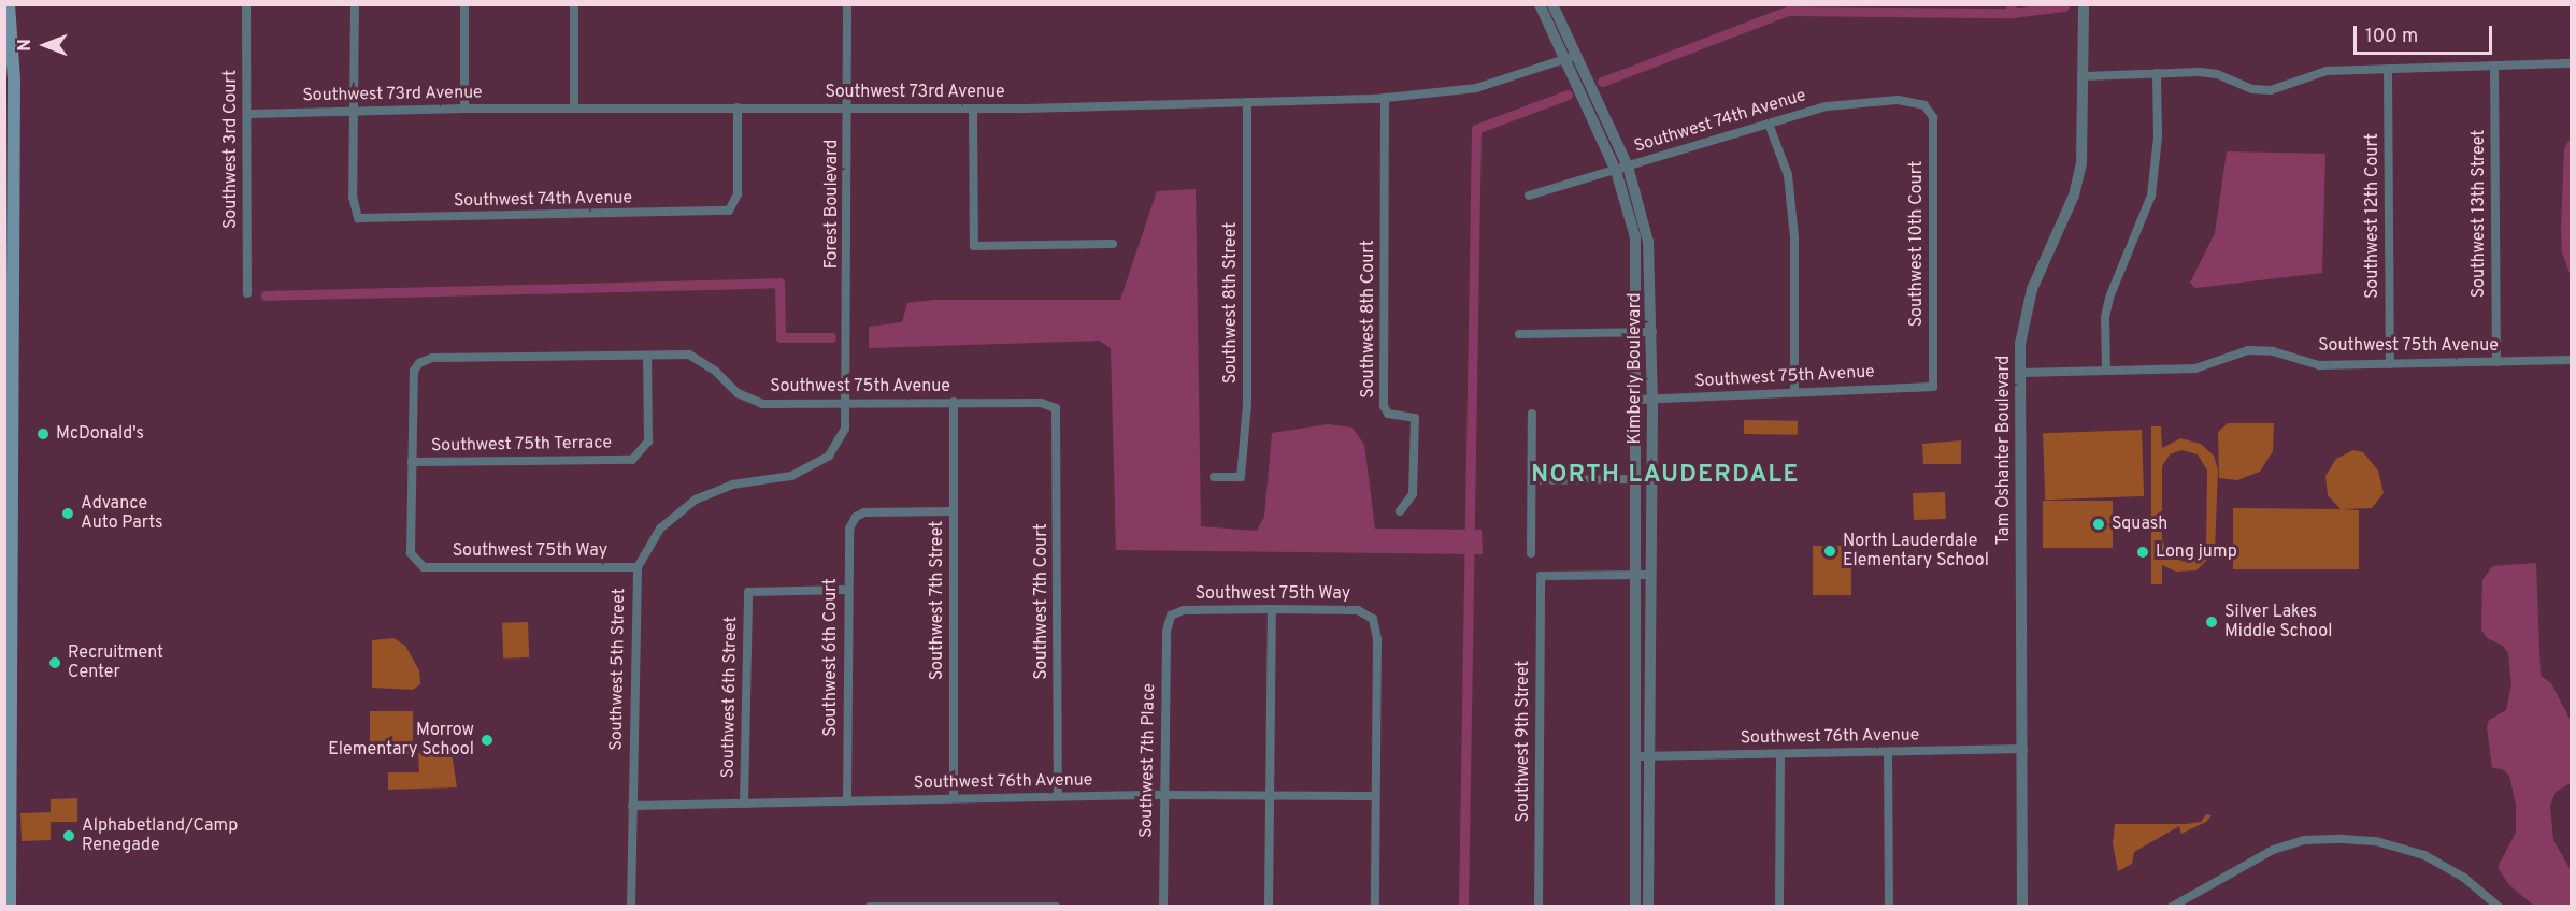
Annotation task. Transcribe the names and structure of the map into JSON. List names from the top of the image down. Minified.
{"streets":{"street":["Southwest 73rd Avenue","Southwest 74th Avenue","Southwest 3rd Court","Forest Boulevard","Southwest 13th Street","Southwest 12th Court","Southwest 10th Court","Southwest 8th Street","Southwest 8th Court","Southwest 75th Avenue","Kimberly Boulevard","Southwest 75th Terrace","Tam Oshanter Boulevard","Southwest 75th Way","Southwest 7th Street","Southwest 7th Court","Southwest 6th Court","Southwest 5th Street","Southwest 6th Street","Southwest 76th Avenue","Southwest 9th Street","Southwest 7th Place"]},"crossings":[["Southwest 73rd Avenue","Southwest 74th Avenue"],["Southwest 73rd Avenue","Southwest 3rd Court"],["Southwest 73rd Avenue","Forest Boulevard"],["Southwest 73rd Avenue","Southwest 8th Street"],["Southwest 73rd Avenue","Southwest 8th Court"],["Southwest 73rd Avenue","Kimberly Boulevard"],["Southwest 74th Avenue","Southwest 10th Court"],["Southwest 74th Avenue","Kimberly Boulevard"],["Forest Boulevard","Southwest 75th Avenue"],["Forest Boulevard","Southwest 5th Street"],["Southwest 13th Street","Southwest 75th Avenue"],["Southwest 12th Court","Southwest 75th Avenue"],["Southwest 10th Court","Southwest 75th Avenue"],["Southwest 75th Avenue","Kimberly Boulevard"],["Southwest 75th Avenue","Southwest 75th Terrace"],["Southwest 75th Avenue","Tam Oshanter Boulevard"],["Southwest 75th Avenue","Southwest 75th Way"],["Southwest 75th Avenue","Southwest 7th Street"],["Southwest 75th Avenue","Southwest 7th Court"],["Southwest 75th Avenue","Southwest 5th Street"],["Kimberly Boulevard","Southwest 76th Avenue"],["Kimberly Boulevard","Southwest 9th Street"],["Southwest 75th Terrace","Southwest 75th Way"],["Tam Oshanter Boulevard","Southwest 76th Avenue"],["Southwest 75th Way","Southwest 5th Street"],["Southwest 75th Way","Southwest 76th Avenue"],["Southwest 75th Way","Southwest 7th Place"],["Southwest 7th Street","Southwest 6th Court"],["Southwest 7th Street","Southwest 76th Avenue"],["Southwest 7th Court","Southwest 76th Avenue"],["Southwest 6th Court","Southwest 6th Street"],["Southwest 6th Court","Southwest 76th Avenue"],["Southwest 5th Street","Southwest 76th Avenue"],["Southwest 6th Street","Southwest 76th Avenue"],["Southwest 76th Avenue","Southwest 7th Place"]],"districts":["NORTH LAUDERDALE"],"places":["McDonald's","Advance Auto Parts","Squash","North Lauderdale Elementary School","Long jump","Silver Lakes Middle School","Recruitment Center","Morrow Elementary School","Alphabetland/Camp Renegade"],"scale_bar":"100 m","north":"left"}
